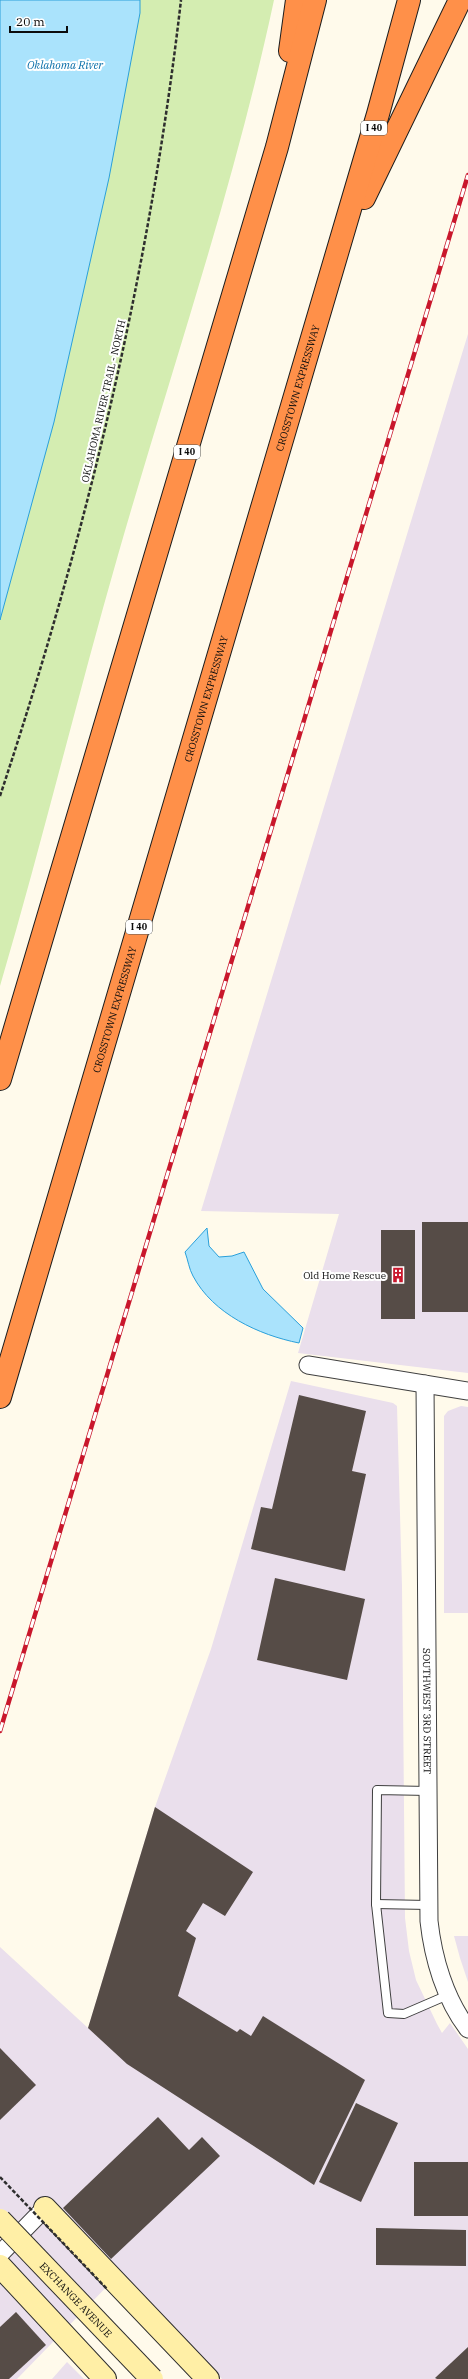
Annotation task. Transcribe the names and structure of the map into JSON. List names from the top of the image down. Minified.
{"streets":{"highway":["I 40","CROSSTOWN EXPRESSWAY"],"main road":["EXCHANGE AVENUE"],"street":["SOUTHWEST 3RD STREET"],"path":["OKLAHOMA RIVER TRAIL - NORTH"]},"water":["Oklahoma River"],"places":{"building":["Old Home Rescue"]},"scale_bar":"20 m"}
